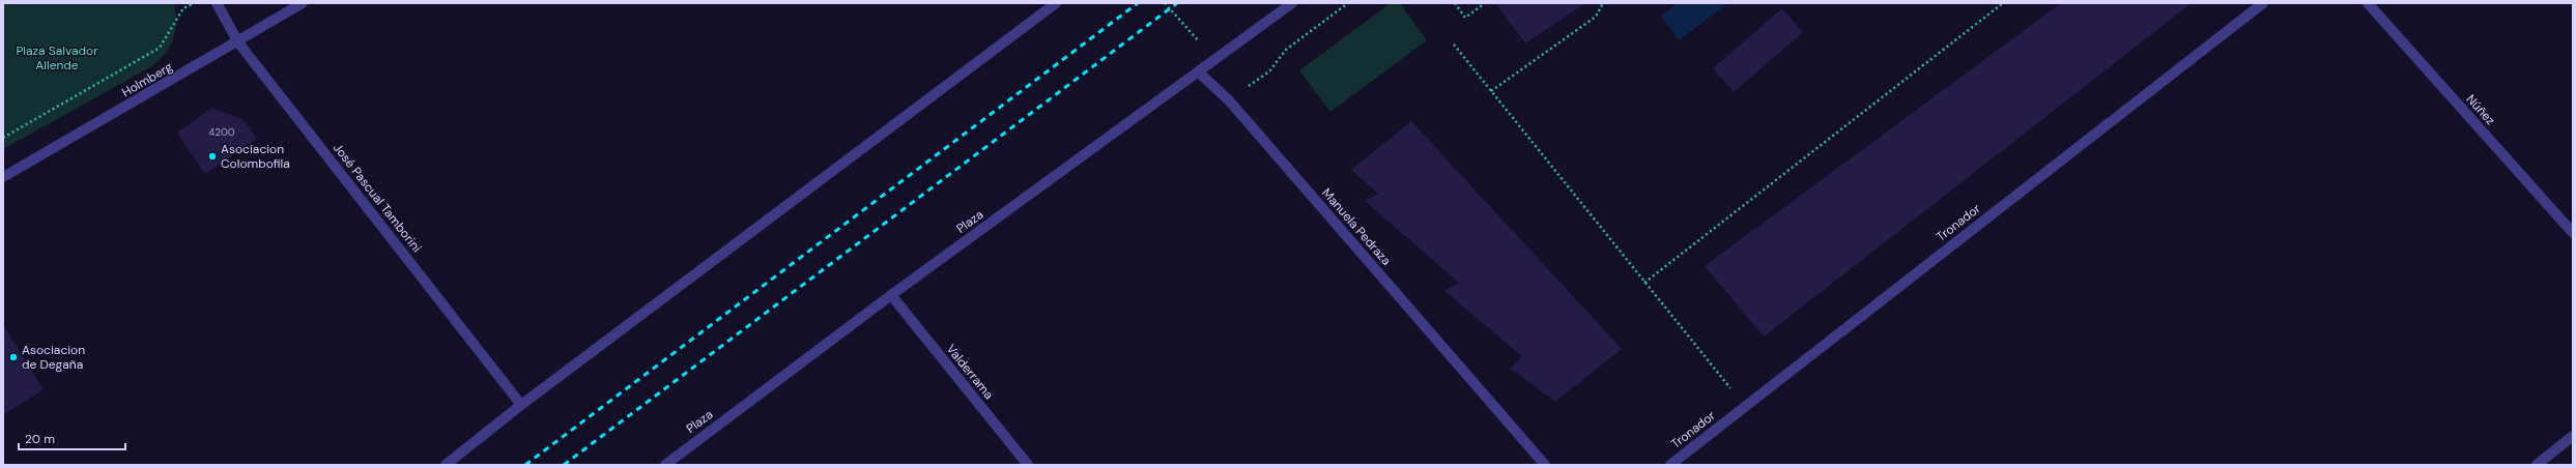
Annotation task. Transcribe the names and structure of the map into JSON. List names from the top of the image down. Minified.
{"streets":{"street":["Holmberg","Núñez","José Pascual Tamborini","Plaza","Tronador","Manuela Pedraza","Valderrama"]},"crossings":[["Holmberg","José Pascual Tamborini"],["Plaza","Manuela Pedraza"],["Plaza","Valderrama"]],"parks":["Plaza Salvador Allende"],"places":["Asociacion Colombofila","Asociacion de Degaña"],"house_numbers":["4200"],"scale_bar":"20 m"}
